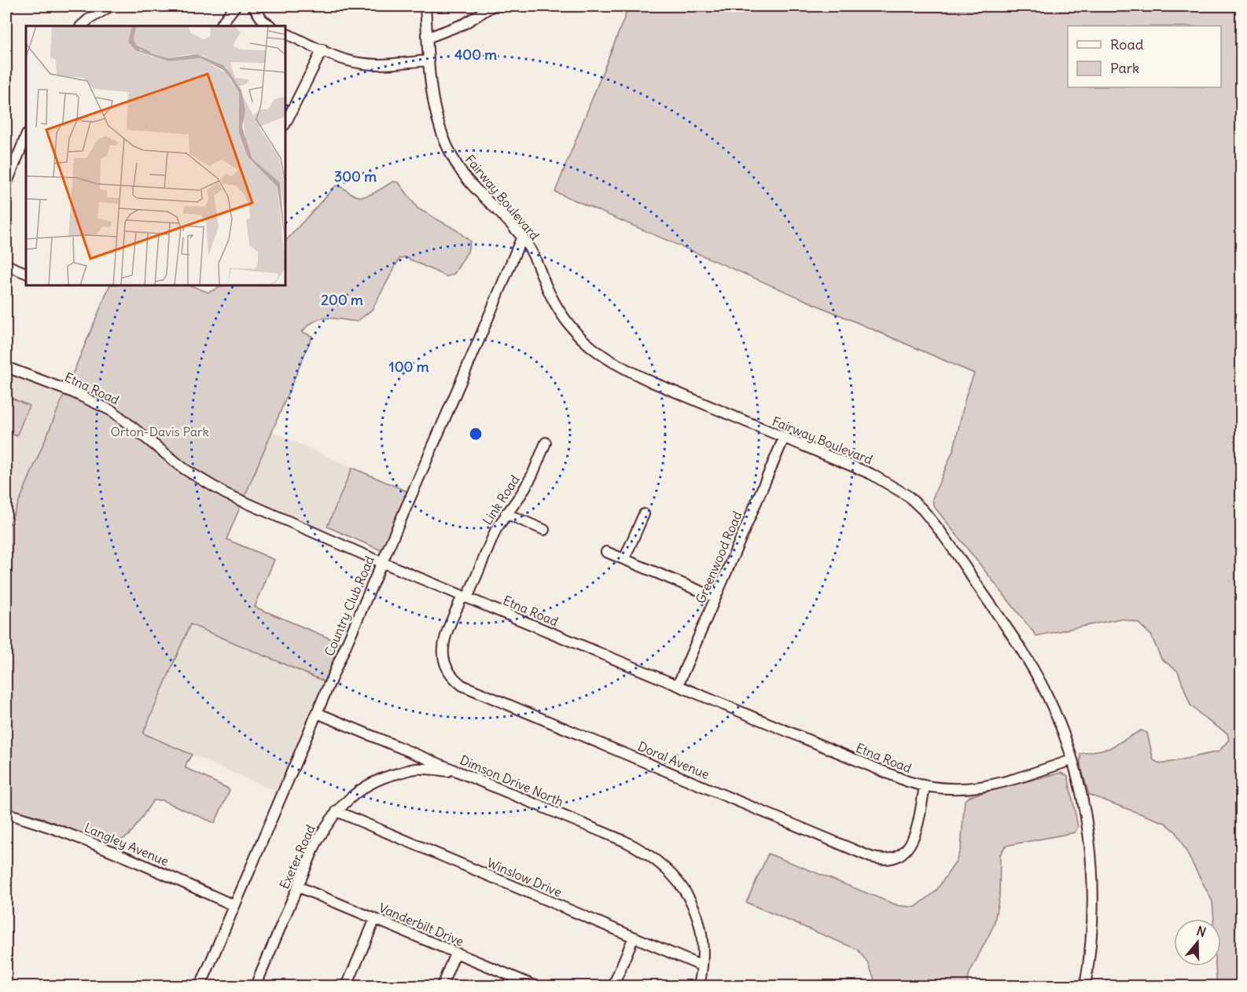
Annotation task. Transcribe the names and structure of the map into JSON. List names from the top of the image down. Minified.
{"streets":{"street":["Fairway Boulevard","Etna Road","Link Road","Greenwood Road","Country Club Road","Doral Avenue","Dimson Drive North","Langley Avenue","Exeter Road","Winslow Drive","Vanderbilt Drive"]},"crossings":[["Fairway Boulevard","Etna Road"],["Fairway Boulevard","Greenwood Road"],["Fairway Boulevard","Country Club Road"],["Etna Road","Link Road"],["Etna Road","Greenwood Road"],["Etna Road","Country Club Road"],["Etna Road","Doral Avenue"],["Link Road","Doral Avenue"],["Country Club Road","Dimson Drive North"],["Country Club Road","Langley Avenue"],["Dimson Drive North","Exeter Road"],["Dimson Drive North","Winslow Drive"],["Exeter Road","Winslow Drive"],["Exeter Road","Vanderbilt Drive"]],"parks":["Orton-Davis Park"],"legend":["Road","Park"],"north":"top","rings":["400 m","300 m","200 m","100 m"]}
